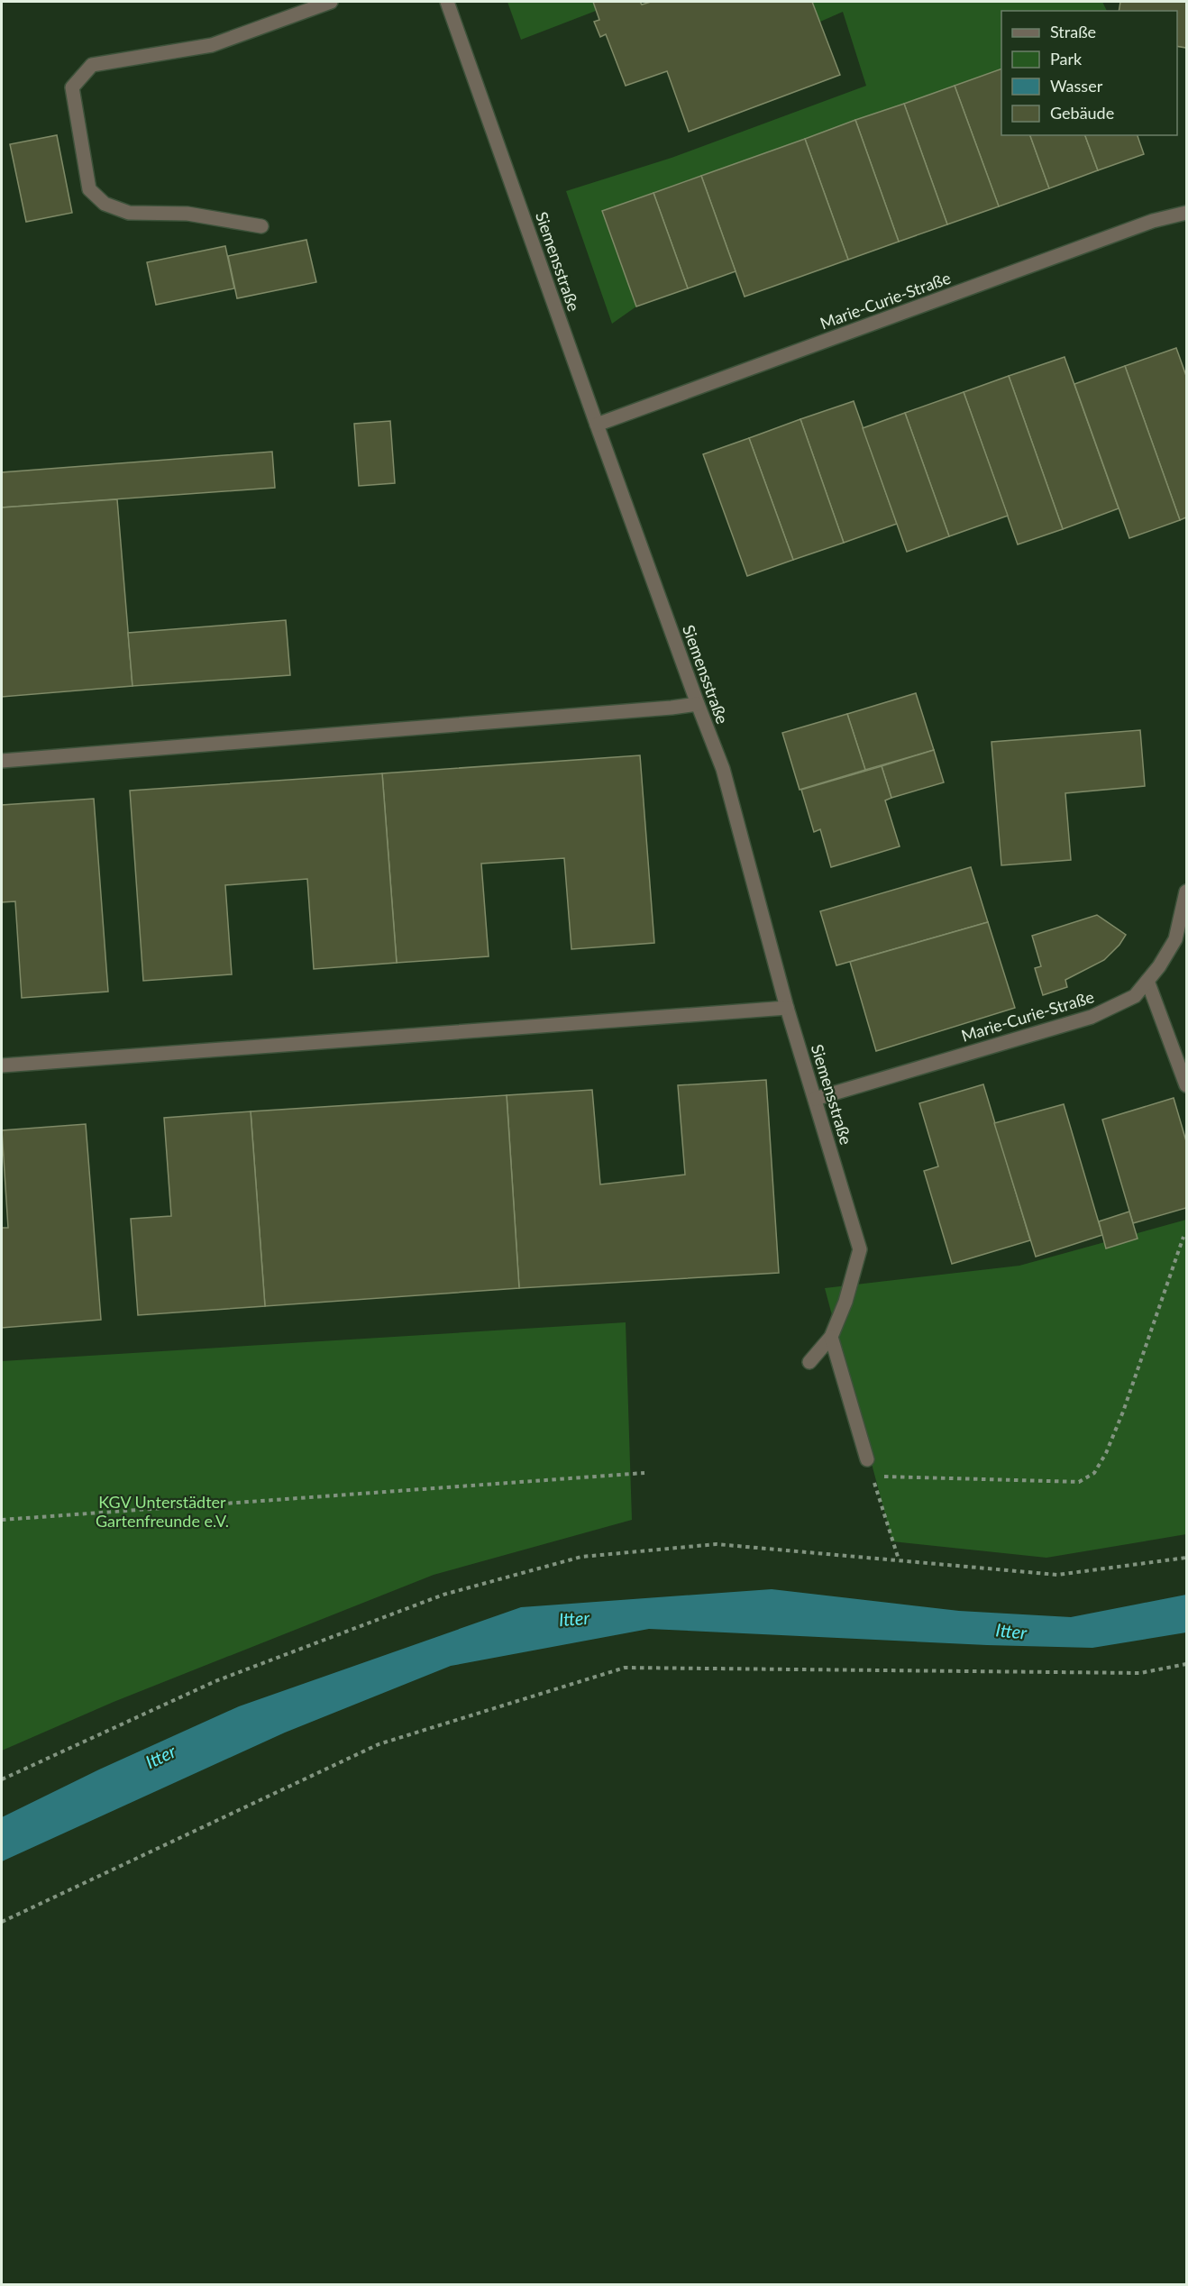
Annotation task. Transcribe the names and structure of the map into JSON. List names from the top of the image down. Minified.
{"streets":{"street":["Siemensstraße","Marie-Curie-Straße"]},"crossings":[["Siemensstraße","Marie-Curie-Straße"]],"water":["Itter"],"parks":["KGV Unterstädter Gartenfreunde e.V."],"legend":["Straße","Park","Wasser","Gebäude"]}
